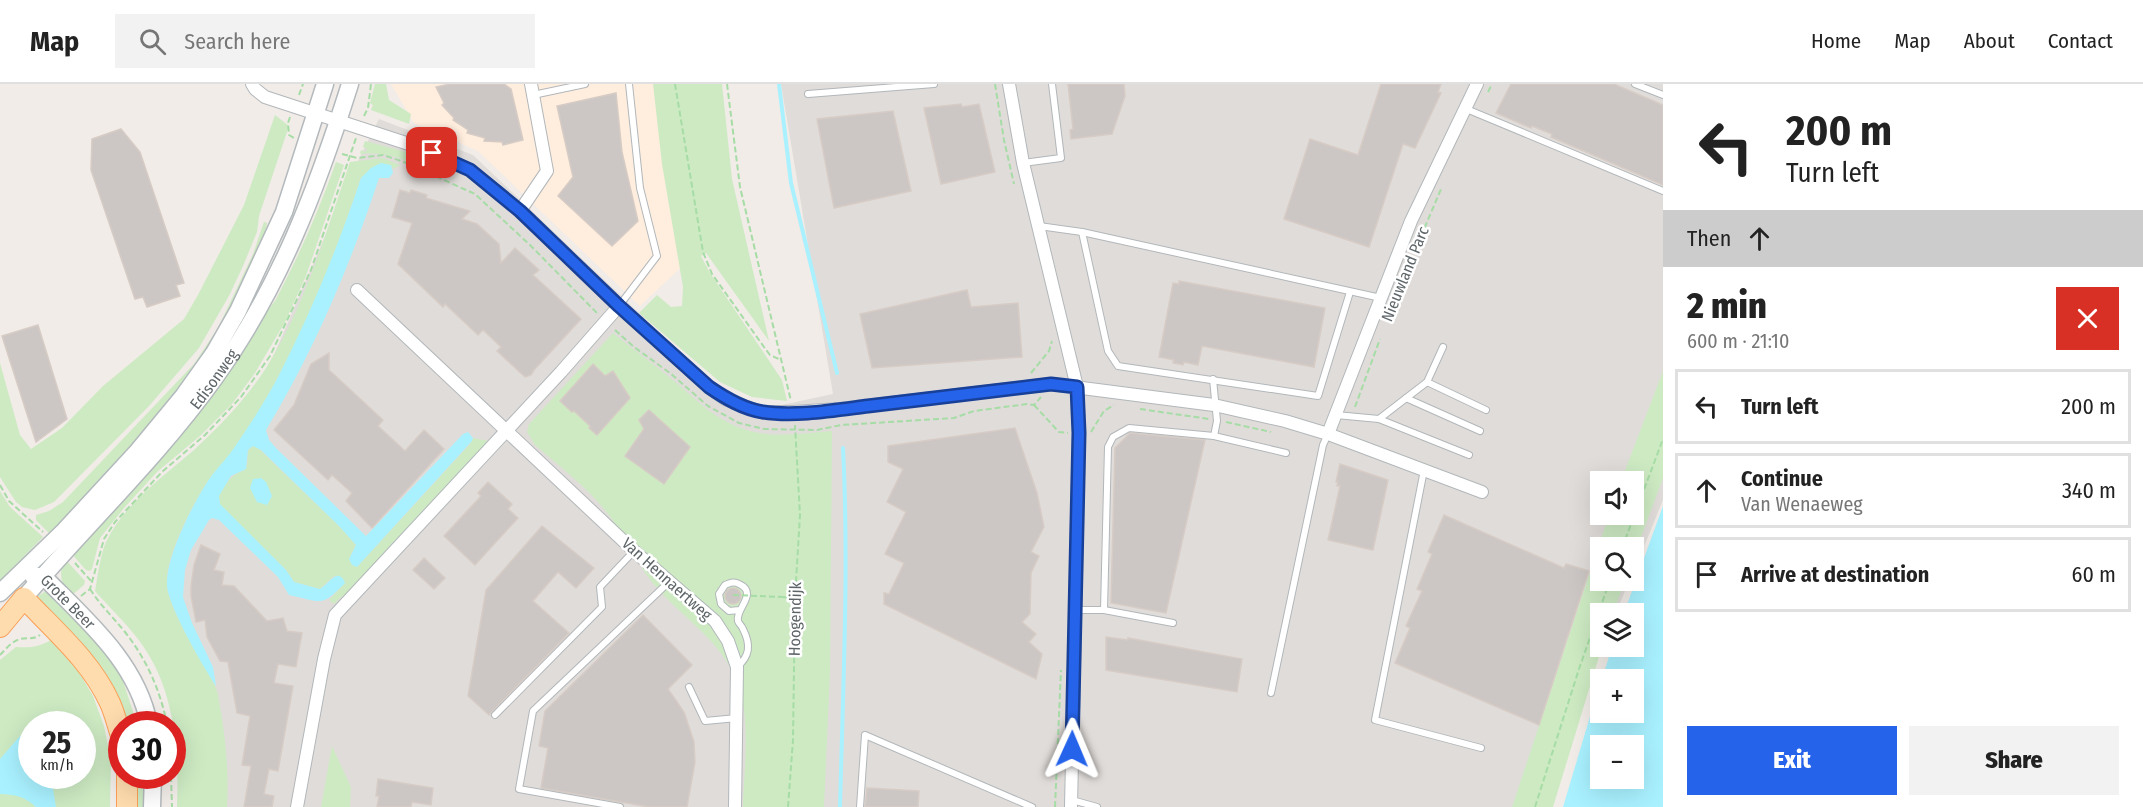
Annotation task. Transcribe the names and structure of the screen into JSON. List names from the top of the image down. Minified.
{"streets":{"main road":["Edisonweg","Grote Beer"],"street":["Nieuwland Parc","Van Hennaertweg"],"path":["Hoogendijk"]},"crossings":[["Edisonweg","Grote Beer"]],"page":{"header":"Map","search":"Search here","nav":["Home","Map","About","Contact"],"turn":["200 m","Turn left"],"then":"Then","heading":["2 min","600 m · 21:10"],"list":[{"name":"Turn left","value":"200 m"},{"name":"Continue","note":"Van Wenaeweg","value":"340 m"},{"name":"Arrive at destination","value":"60 m"}],"map_buttons":["+","−"],"speed":"25 km/h","limit":"30","buttons":["Exit","Share"]}}
